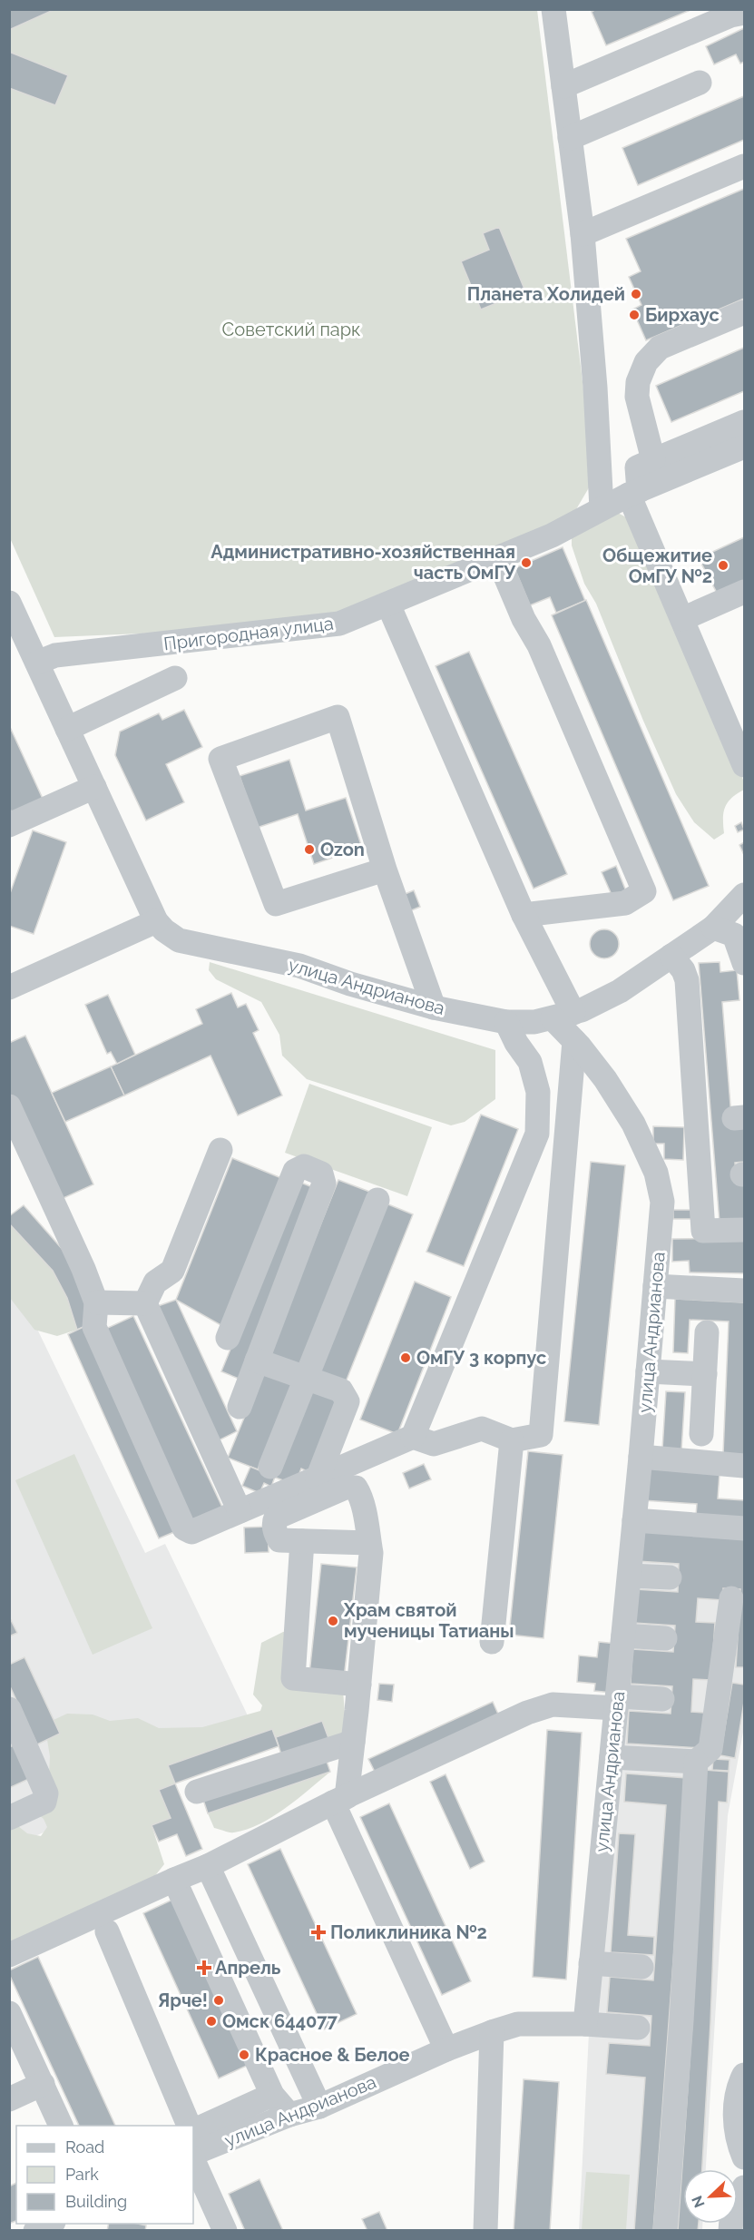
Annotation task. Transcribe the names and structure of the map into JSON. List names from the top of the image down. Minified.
{"streets":{"street":["Пригородная улица","улица Андрианова"]},"crossings":[["Пригородная улица","улица Андрианова"]],"parks":["Советский парк"],"places":{"other":["Планета Холидей","Бирхаус","Административно-хозяйственная часть ОмГУ","Общежитие ОмГУ №2","Ozon","ОмГУ 3 корпус","Храм святой мученицы Татианы","Ярче!","Омск 644077","Красное & Белое"],"health":["Поликлиника №2","Апрель"]},"legend":["Road","Park","Building"],"north":"bottom left"}
